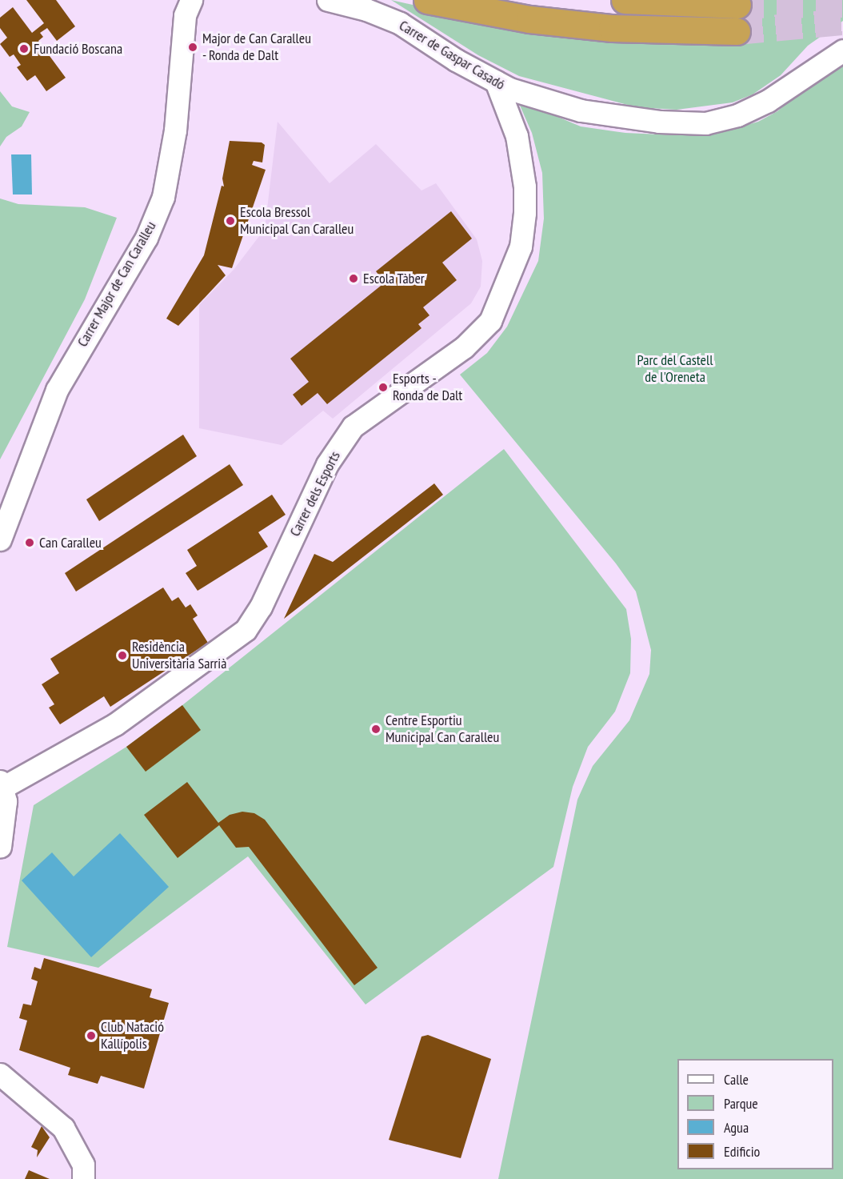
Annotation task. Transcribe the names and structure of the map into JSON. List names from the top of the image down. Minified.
{"streets":{"street":["Carrer de Gaspar Casadó","Carrer Major de Can Caralleu","Carrer dels Esports"]},"crossings":[["Carrer de Gaspar Casadó","Carrer dels Esports"]],"parks":["Parc del Castell de l'Oreneta"],"places":["Major de Can Caralleu - Ronda de Dalt","Fundació Boscana","Escola Bressol Municipal Can Caralleu","Escola Tàber","Esports - Ronda de Dalt","Can Caralleu","Residència Universitària Sarrià","Centre Esportiu Municipal Can Caralleu","Club Natació Kallípolis"],"legend":["Calle","Parque","Agua","Edificio"]}
